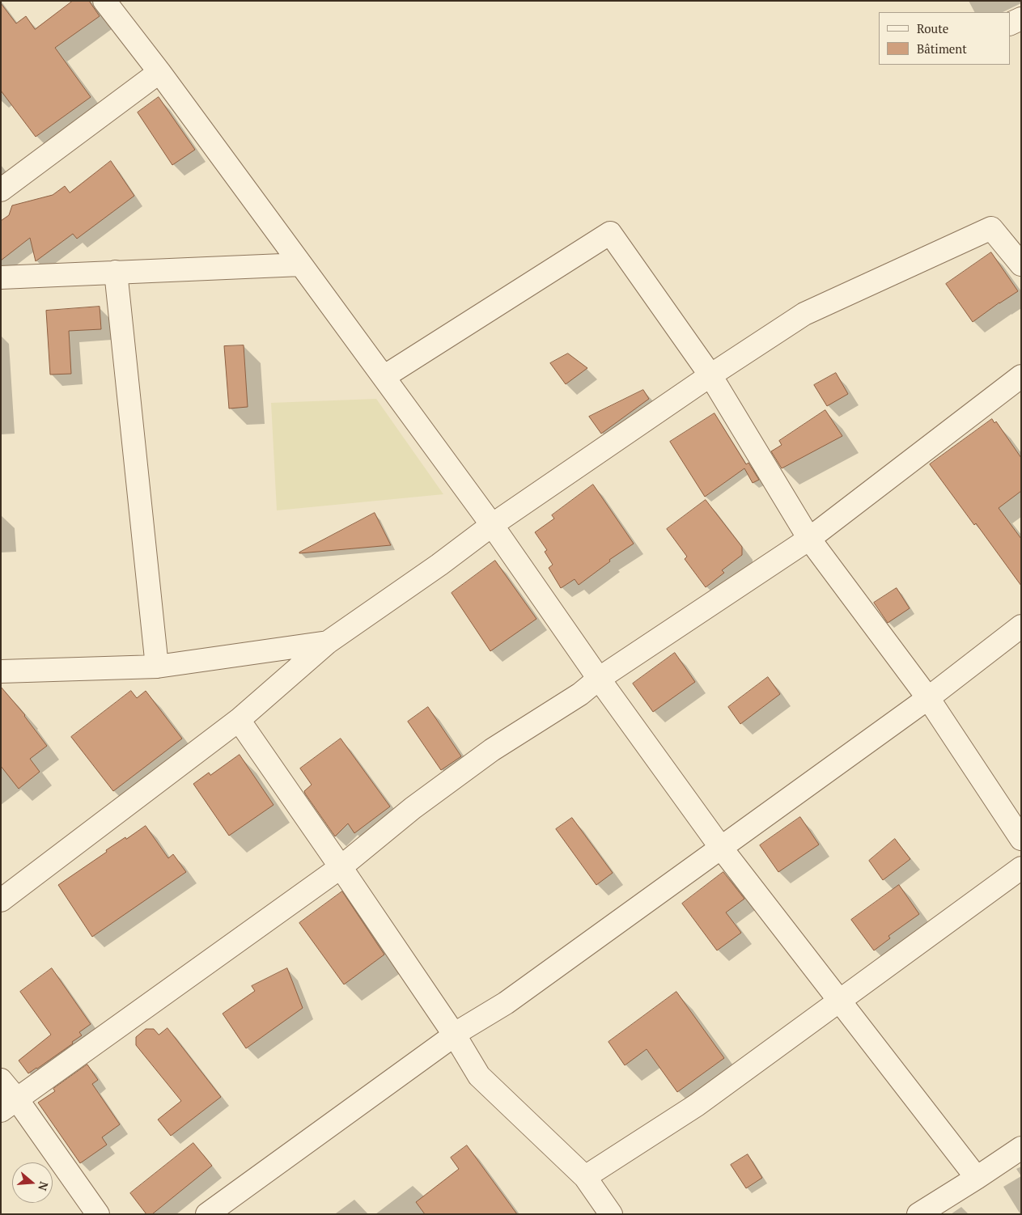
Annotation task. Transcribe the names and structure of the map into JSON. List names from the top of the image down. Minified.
{"legend":["Route","Bâtiment"],"north":"right"}
